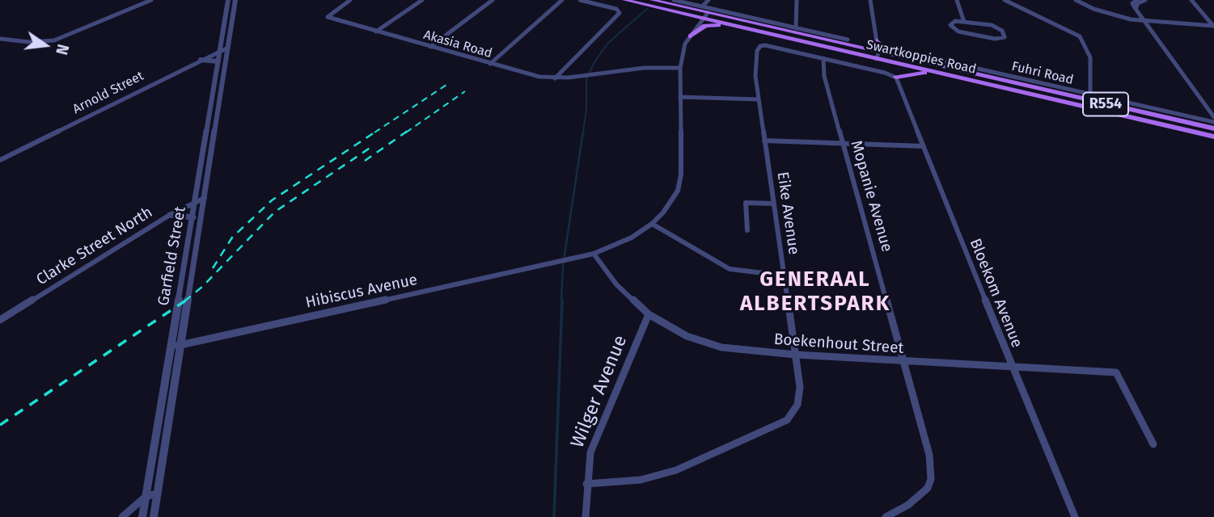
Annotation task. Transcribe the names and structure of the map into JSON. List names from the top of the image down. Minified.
{"streets":{"main road":["Swartkoppies Road","R554"],"street":["Akasia Road","Fuhri Road","Arnold Street","Mopanie Avenue","Eike Avenue","Clarke Street North","Garfield Street","Hibiscus Avenue","Bloekom Avenue","Boekenhout Street","Wilger Avenue"]},"crossings":[["Swartkoppies Road","Fuhri Road"],["Arnold Street","Garfield Street"],["Mopanie Avenue","Eike Avenue"],["Mopanie Avenue","Boekenhout Street"],["Eike Avenue","Boekenhout Street"],["Eike Avenue","Wilger Avenue"],["Clarke Street North","Garfield Street"],["Garfield Street","Hibiscus Avenue"],["Hibiscus Avenue","Boekenhout Street"],["Bloekom Avenue","Boekenhout Street"],["Boekenhout Street","Wilger Avenue"]],"districts":["GENERAAL ALBERTSPARK"],"north":"right"}
